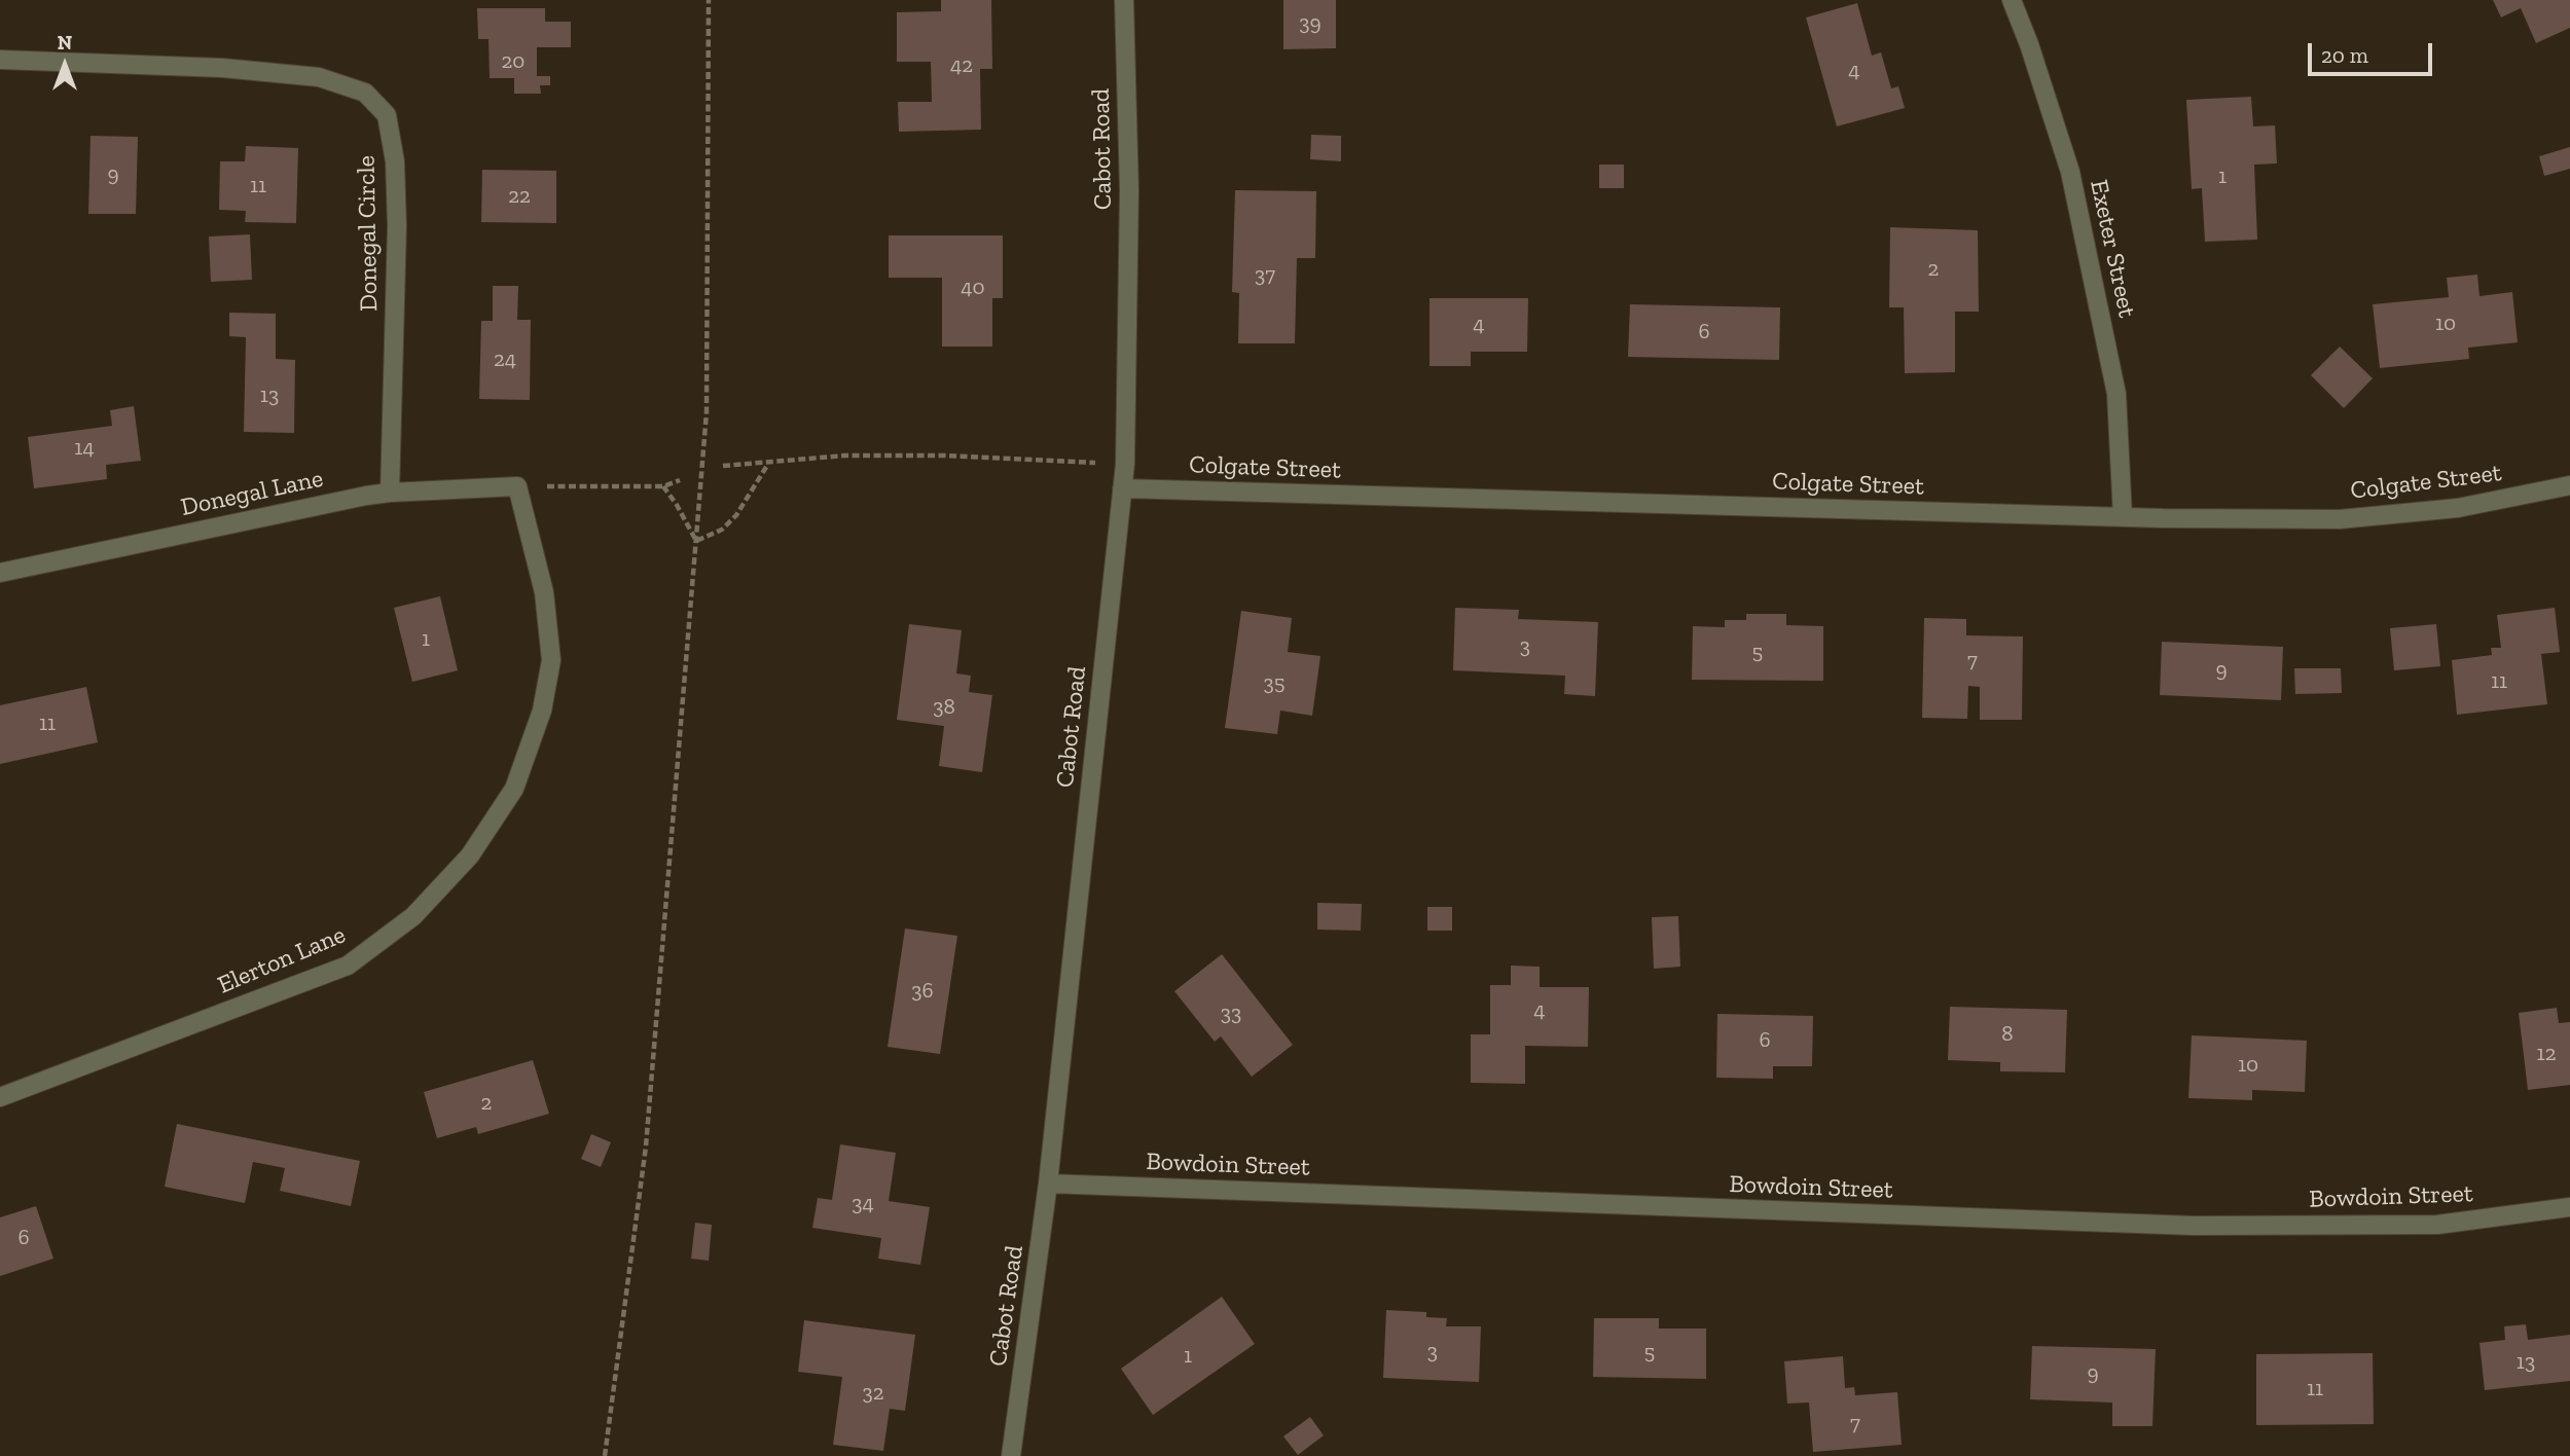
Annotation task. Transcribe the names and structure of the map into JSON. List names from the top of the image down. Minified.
{"streets":{"street":["Cabot Road","Donegal Circle","Exeter Street","Colgate Street","Donegal Lane","Elerton Lane","Bowdoin Street"]},"crossings":[["Cabot Road","Colgate Street"],["Cabot Road","Bowdoin Street"],["Donegal Circle","Donegal Lane"],["Exeter Street","Colgate Street"],["Donegal Lane","Elerton Lane"]],"house_numbers":["39","20","42","4","9","1","11","22","2","37","40","10","4","6","24","13","14","1","3","5","7","9","11","35","38","11","36","4","33","8","6","12","10","2","34","6","3","5","1","13","9","11","32","7"],"scale_bar":"20 m","north":"top"}
